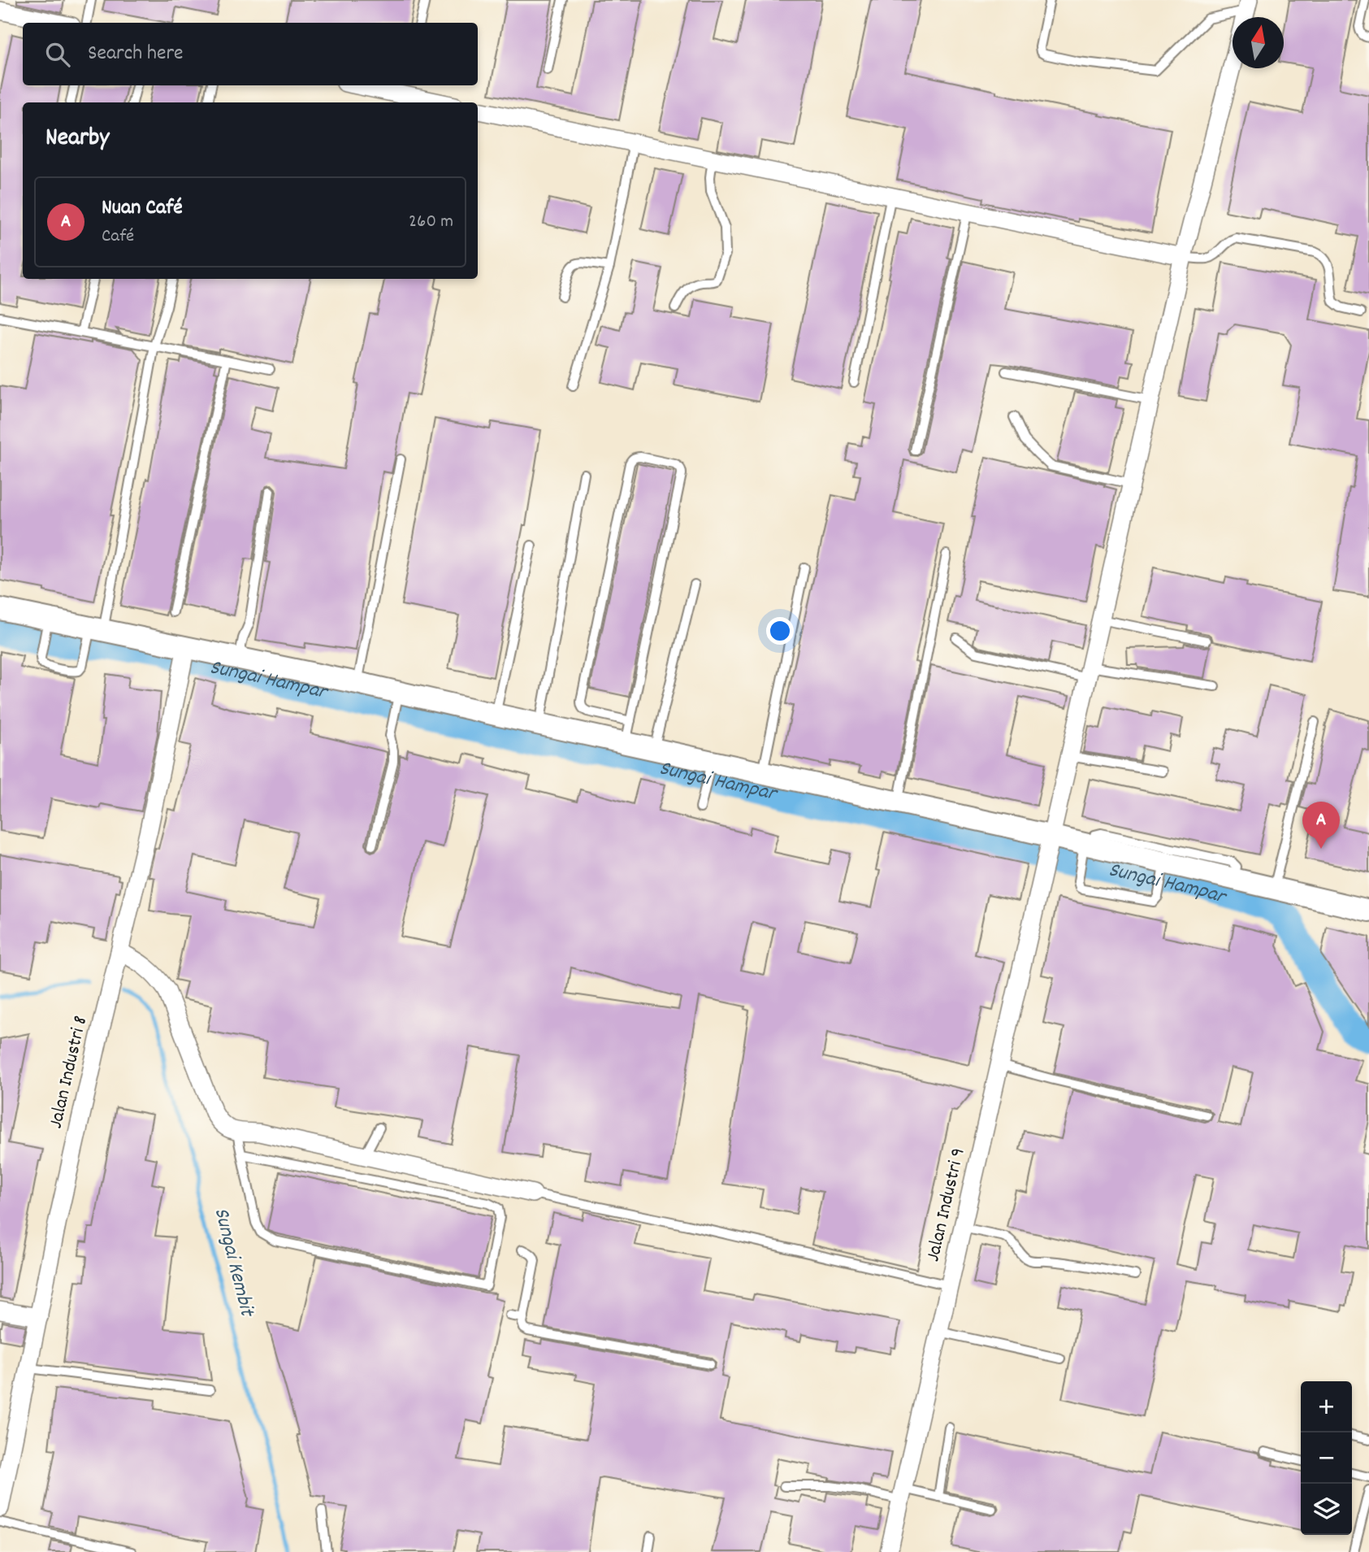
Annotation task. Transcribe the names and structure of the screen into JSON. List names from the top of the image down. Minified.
{"streets":{"street":["Jalan Industri 8","Jalan Industri 9"]},"water":["Sungai Hampar","Sungai Kembit"],"north":"top","page":{"search":"Search here","heading":"Nearby","list":[{"mark":"A","name":"Nuan Café","note":"Café","value":"260 m"}],"pins":"A","map_buttons":["+","−"]}}
